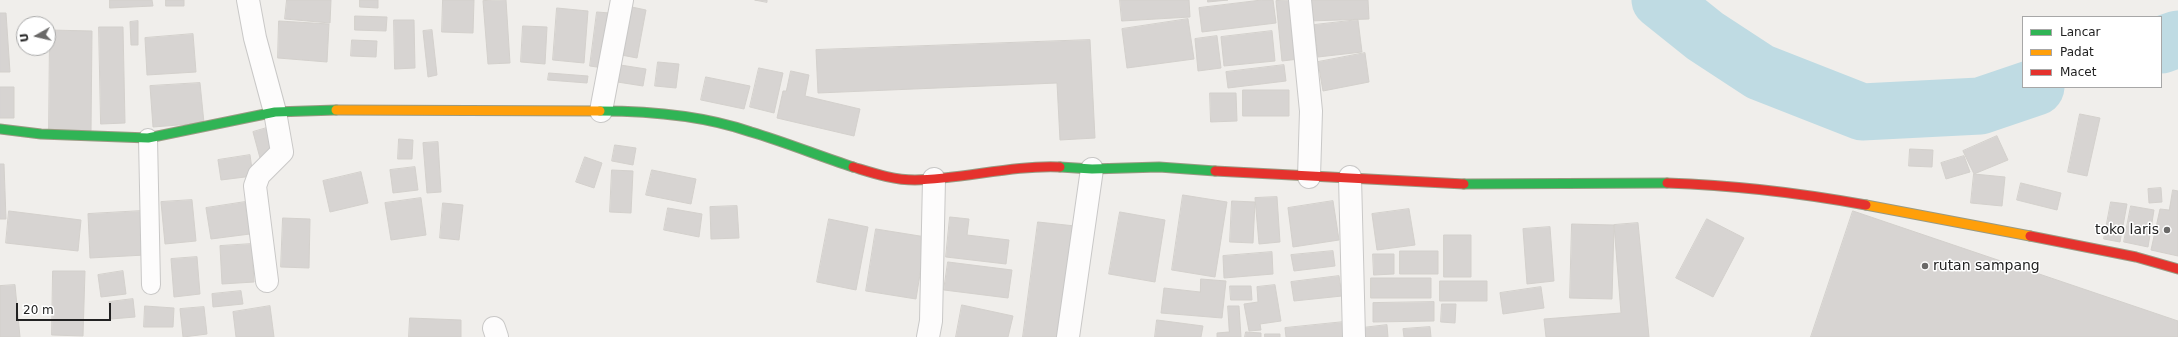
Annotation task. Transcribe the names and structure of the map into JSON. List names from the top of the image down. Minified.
{"places":["toko laris","rutan sampang"],"legend":["Lancar","Padat","Macet"],"scale_bar":"20 m","north":"left"}
